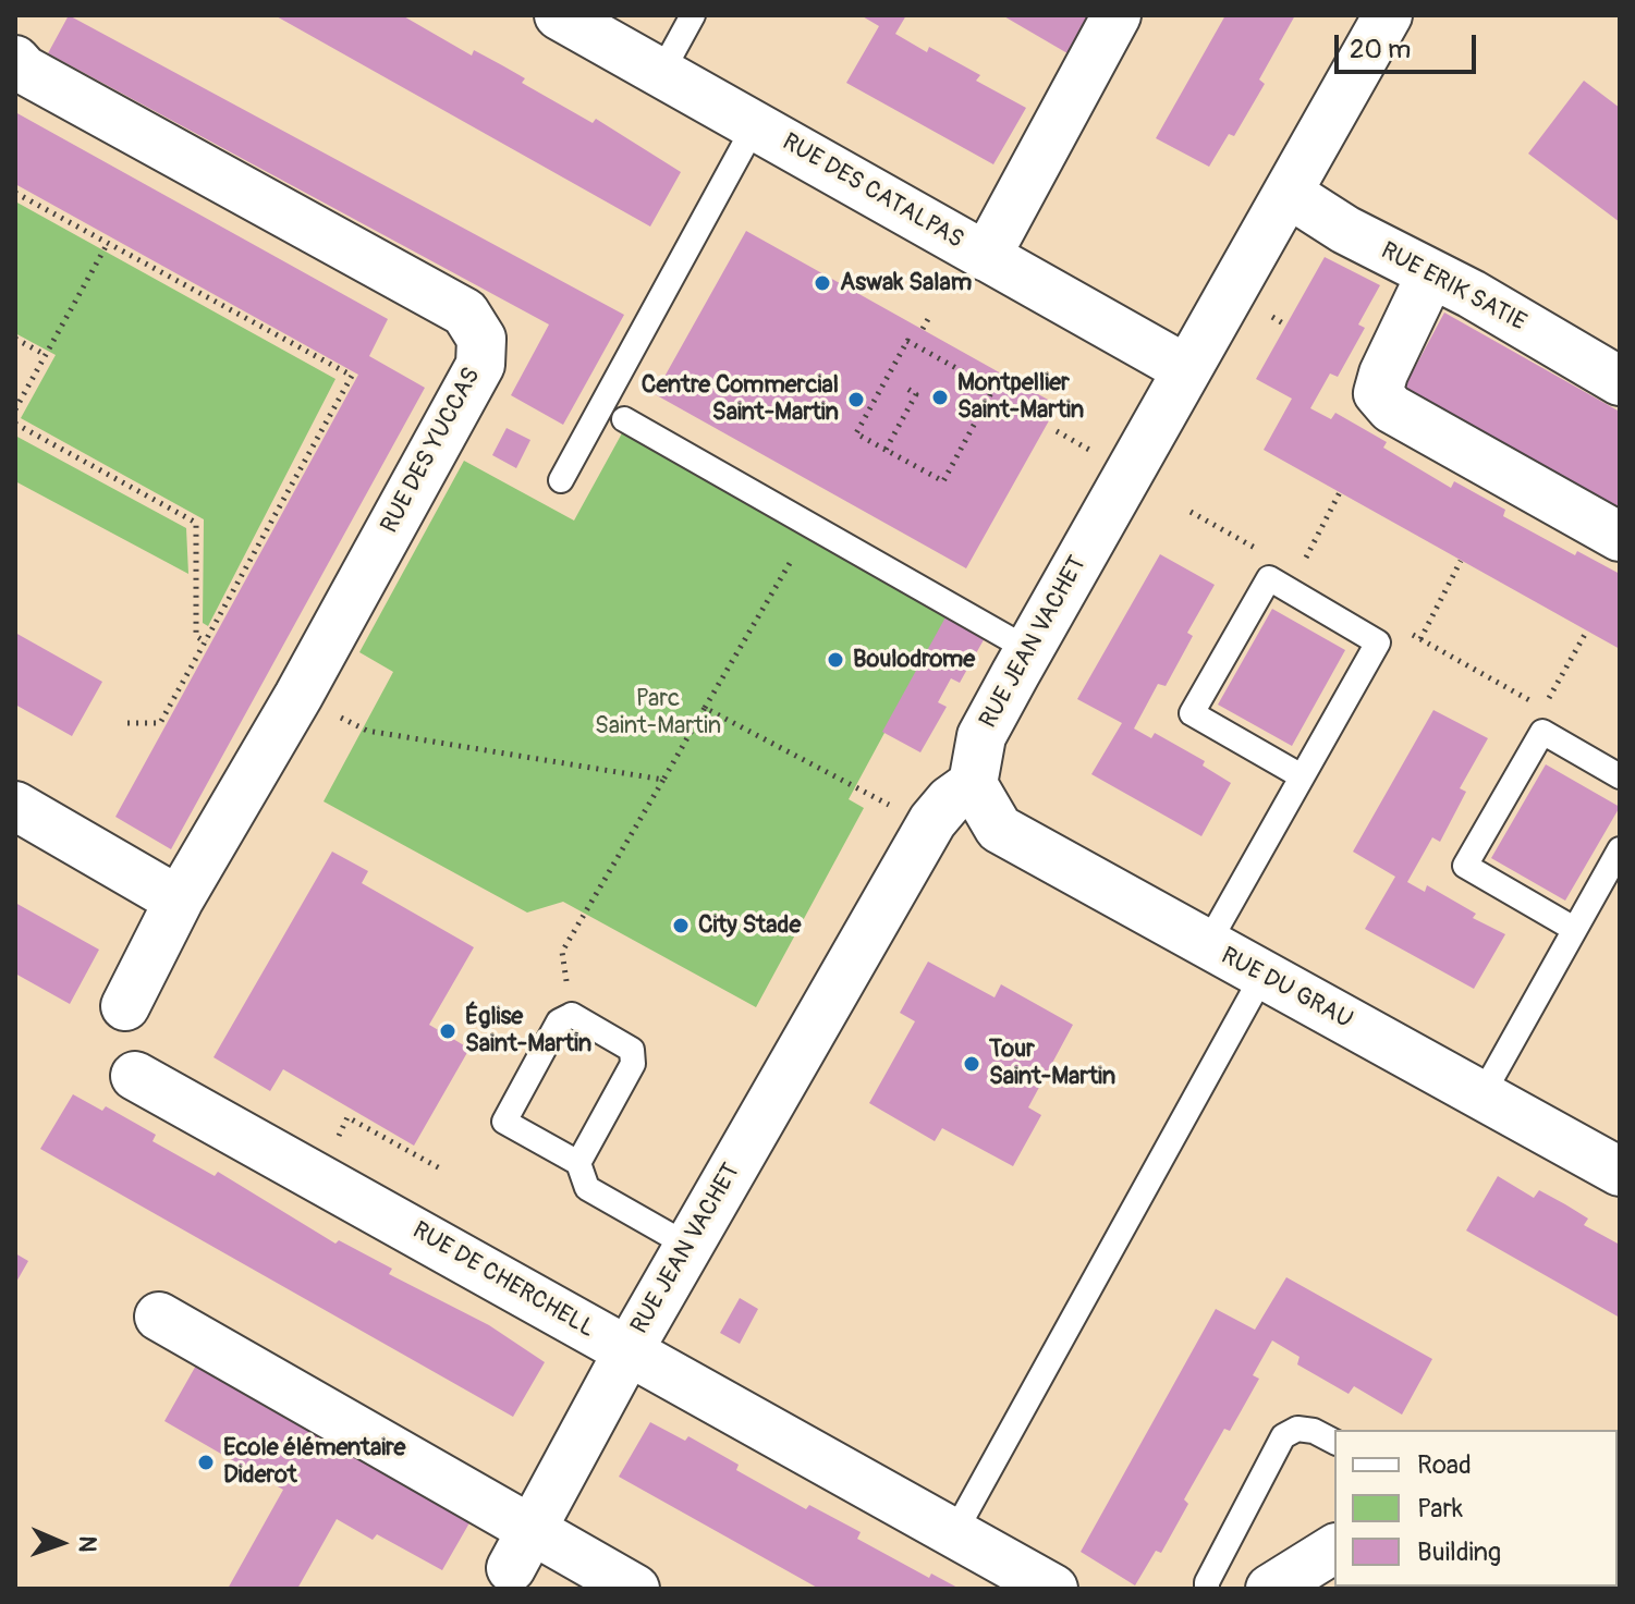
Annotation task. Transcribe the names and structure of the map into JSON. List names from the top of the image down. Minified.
{"streets":{"street":["RUE DES CATALPAS","RUE ERIK SATIE","RUE DES YUCCAS","RUE JEAN VACHET","RUE DU GRAU","RUE DE CHERCHELL"]},"crossings":[["RUE DES CATALPAS","RUE JEAN VACHET"],["RUE ERIK SATIE","RUE JEAN VACHET"],["RUE JEAN VACHET","RUE DU GRAU"],["RUE JEAN VACHET","RUE DE CHERCHELL"]],"parks":["Parc Saint-Martin"],"places":["Aswak Salam","Montpellier Saint-Martin","Centre Commercial Saint-Martin","Boulodrome","City Stade","Église Saint-Martin","Tour Saint-Martin","Ecole élémentaire Diderot"],"legend":["Road","Park","Building"],"scale_bar":"20 m","north":"right"}
